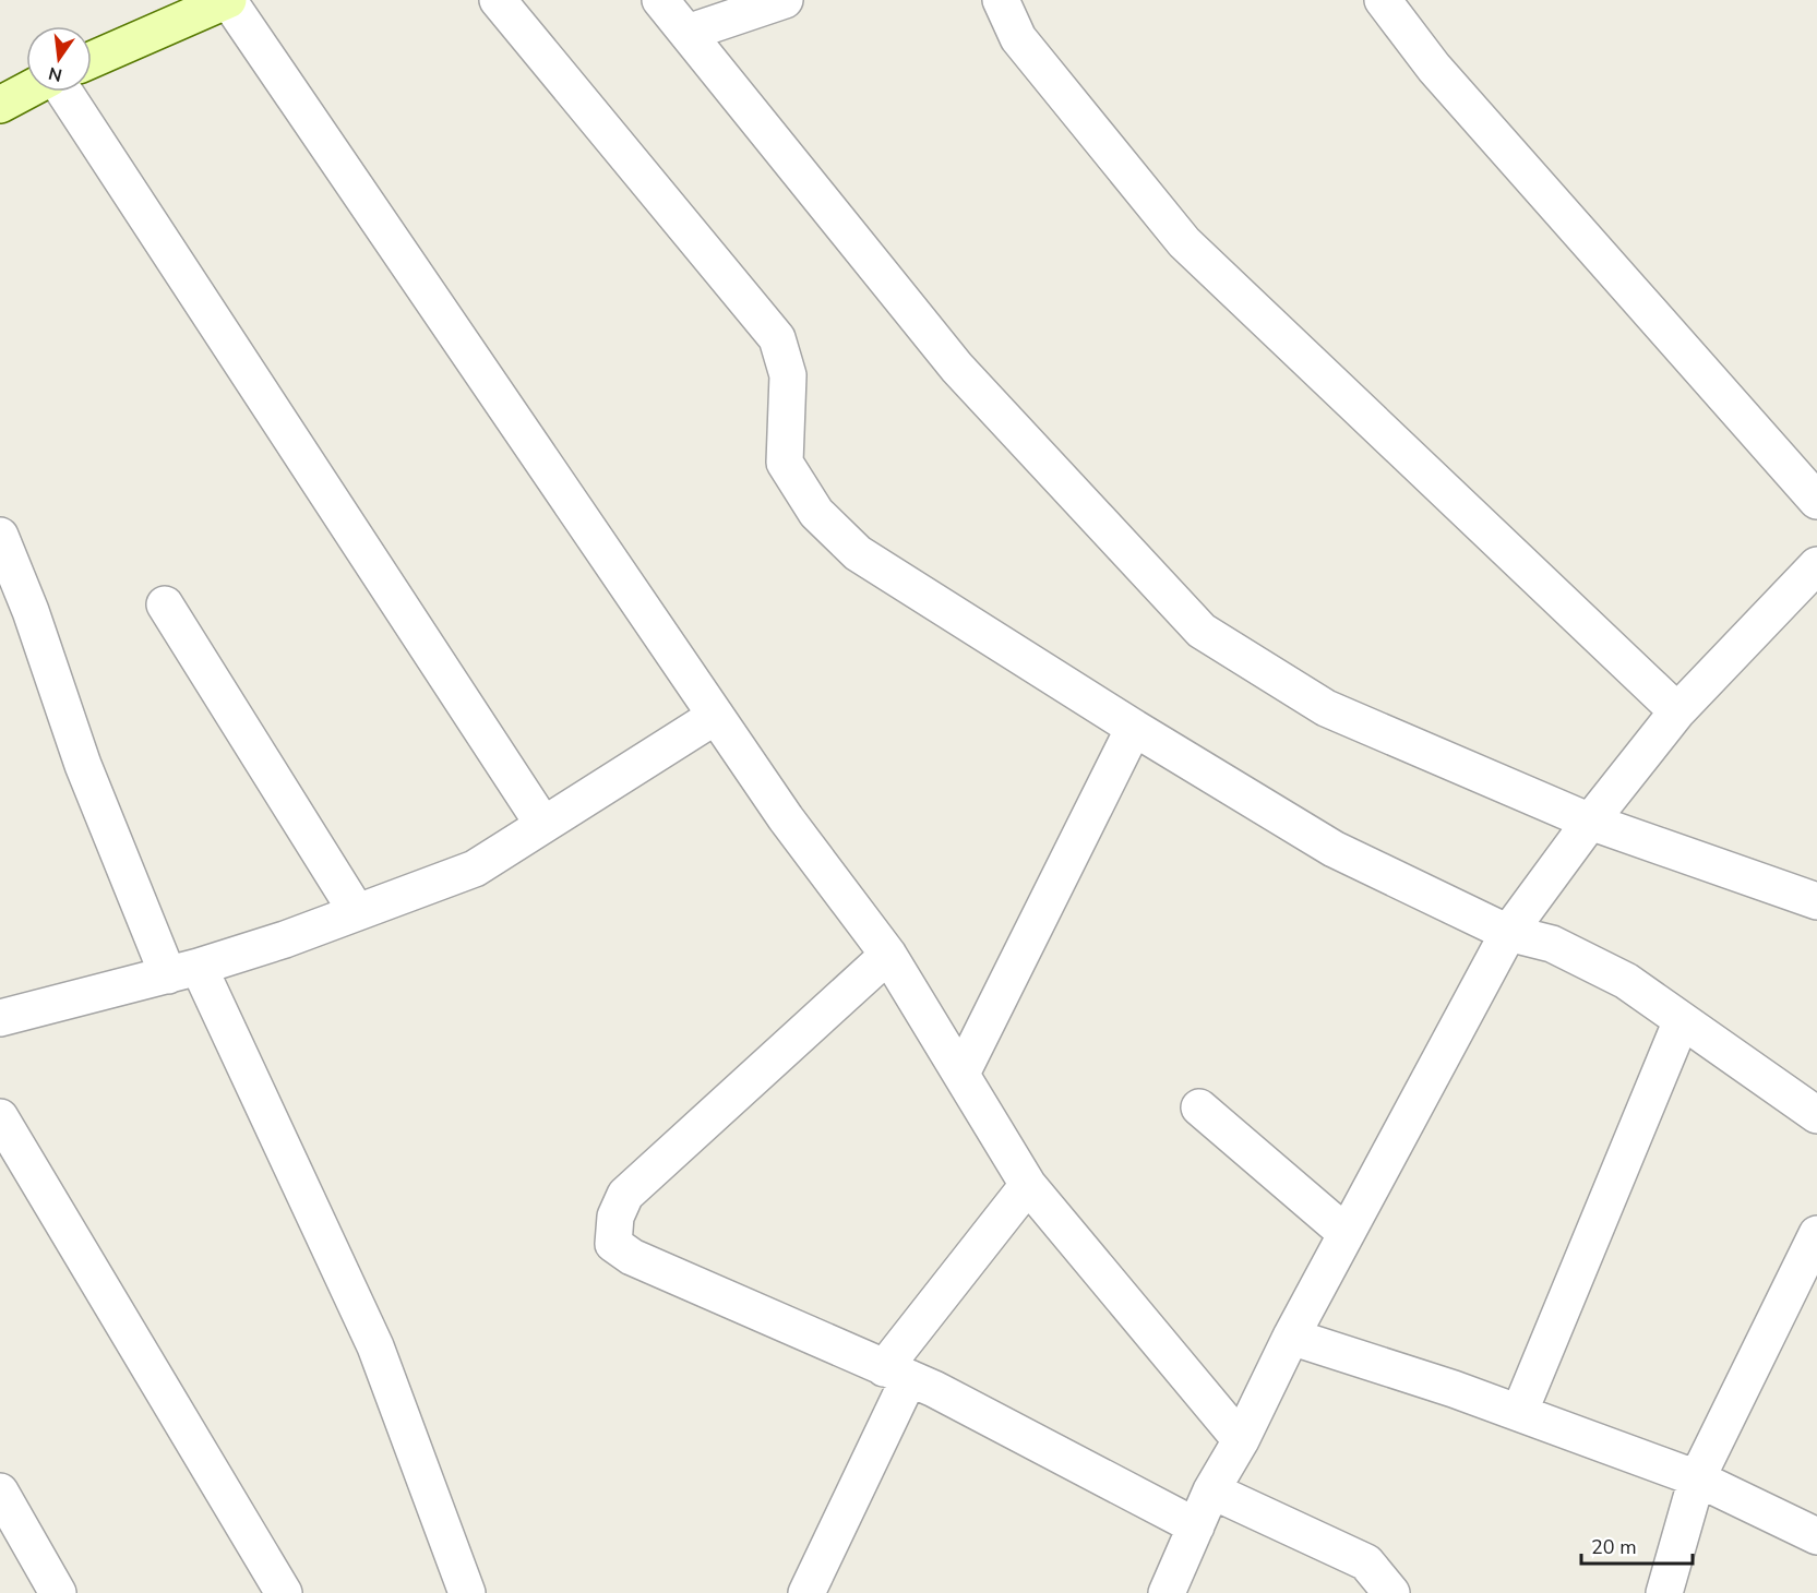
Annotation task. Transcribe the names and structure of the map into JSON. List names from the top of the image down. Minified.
{"scale_bar":"20 m","north":"bottom"}
